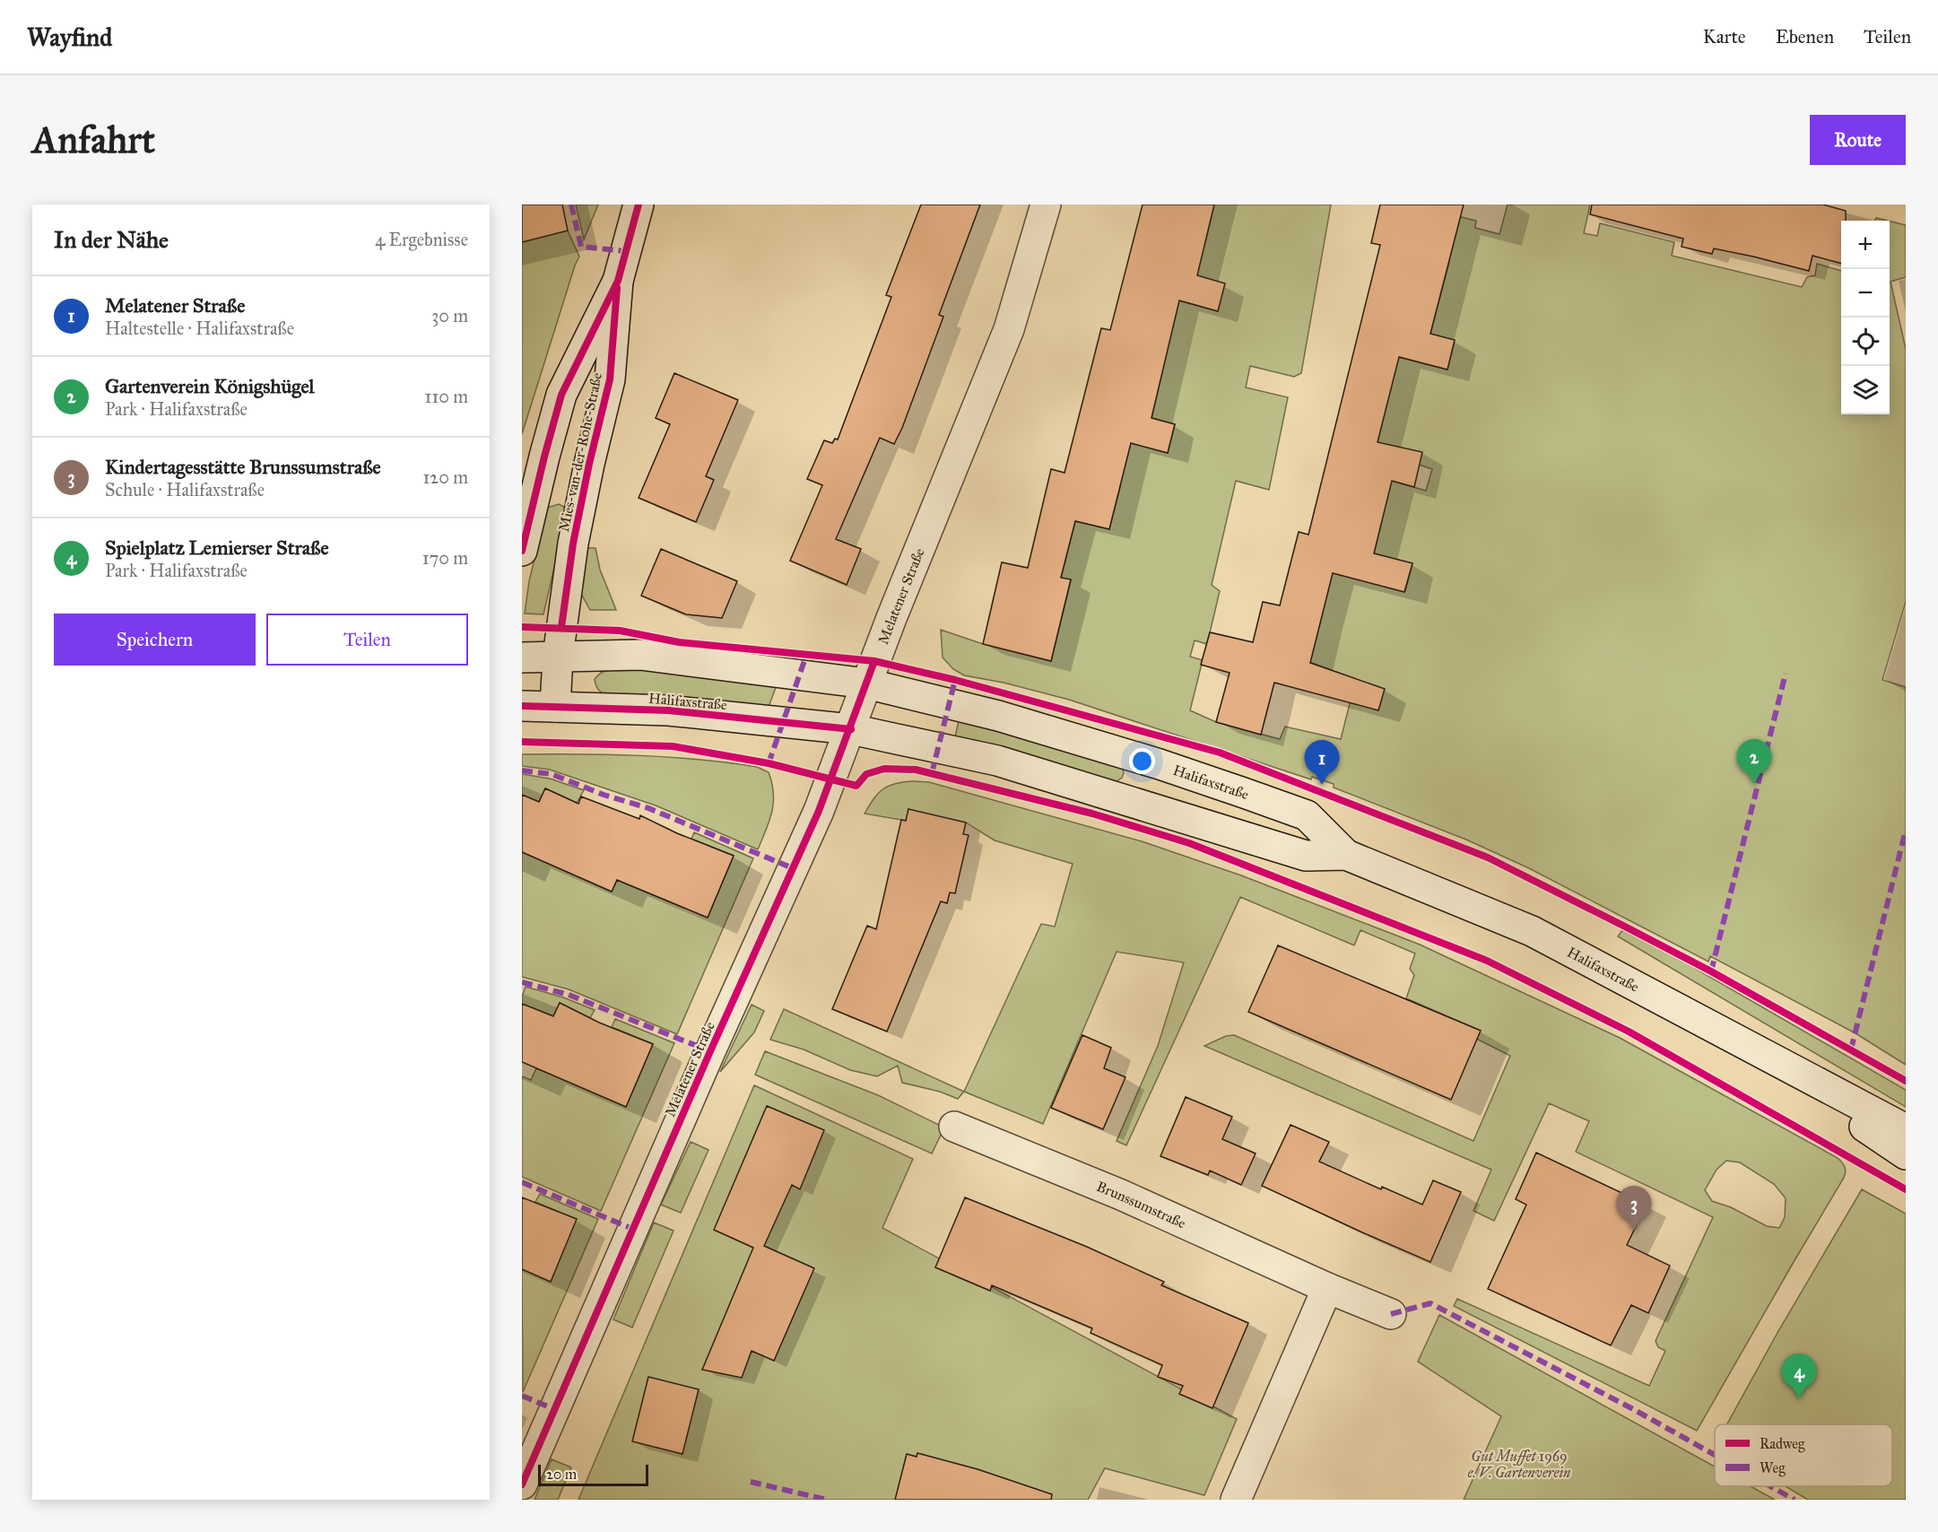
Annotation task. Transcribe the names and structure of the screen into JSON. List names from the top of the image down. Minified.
{"streets":{"street":["Mies-van-der-Rohe-Straße","Melatener Straße","Halifaxstraße","Brunssumstraße"]},"crossings":[["Mies-van-der-Rohe-Straße","Halifaxstraße"],["Melatener Straße","Halifaxstraße"]],"parks":["Gut Muffet 1969 e. V. Gartenverein"],"legend":["Radweg","Weg"],"scale_bar":"20 m","page":{"header":"Wayfind","nav":["Karte","Ebenen","Teilen"],"buttons":["Route",["Speichern","Teilen"]],"title":"Anfahrt","heading":["In der Nähe","4 Ergebnisse"],"map_buttons":["+","−"],"list":[{"mark":"1","name":"Melatener Straße","note":"Haltestelle · Halifaxstraße","value":"30 m"},{"mark":"2","name":"Gartenverein Königshügel","note":"Park · Halifaxstraße","value":"110 m"},{"mark":"3","name":"Kindertagesstätte Brunssumstraße","note":"Schule · Halifaxstraße","value":"120 m"},{"mark":"4","name":"Spielplatz Lemierser Straße","note":"Park · Halifaxstraße","value":"170 m"}],"pins":["2","1","3","4"],"scale":"20 m"}}
